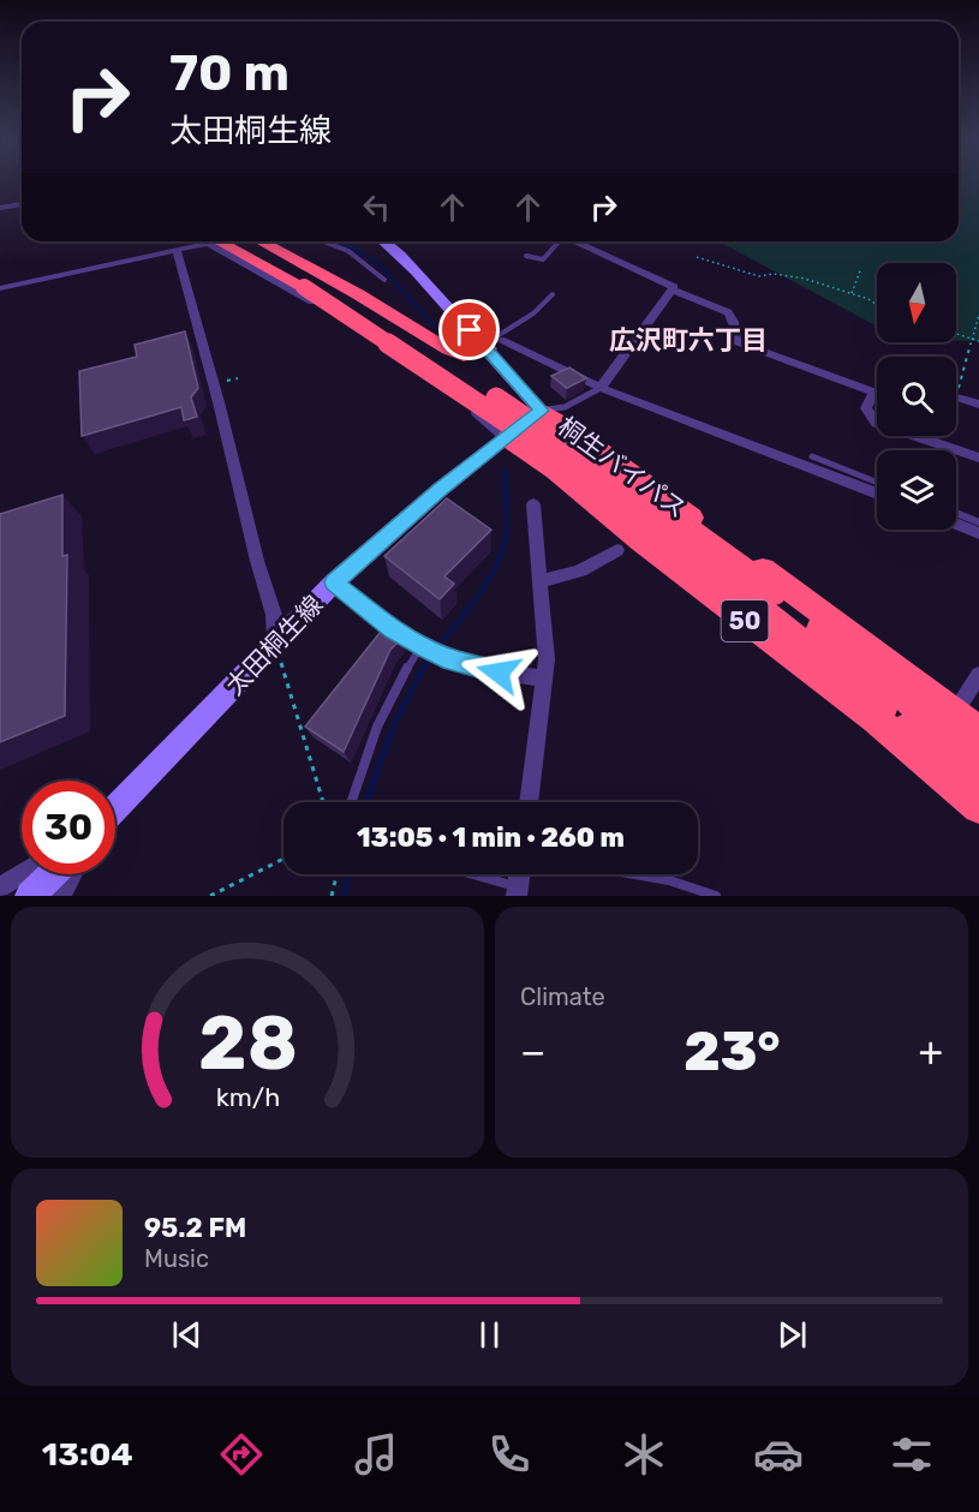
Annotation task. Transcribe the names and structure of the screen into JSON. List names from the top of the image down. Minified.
{"streets":{"highway":["桐生バイパス","50"],"main road":["太田桐生線"]},"crossings":[["50","太田桐生線"]],"districts":["広沢町六丁目"],"north":"bottom","page":{"turn":["70 m","太田桐生線"],"limit":"30","trip":"13:05 · 1 min · 260 m","tile":"Climate","heat":["−","23°","+"],"song":["95.2 FM","Music"],"tabs":"13:04","gauge":["28","km/h"]}}
